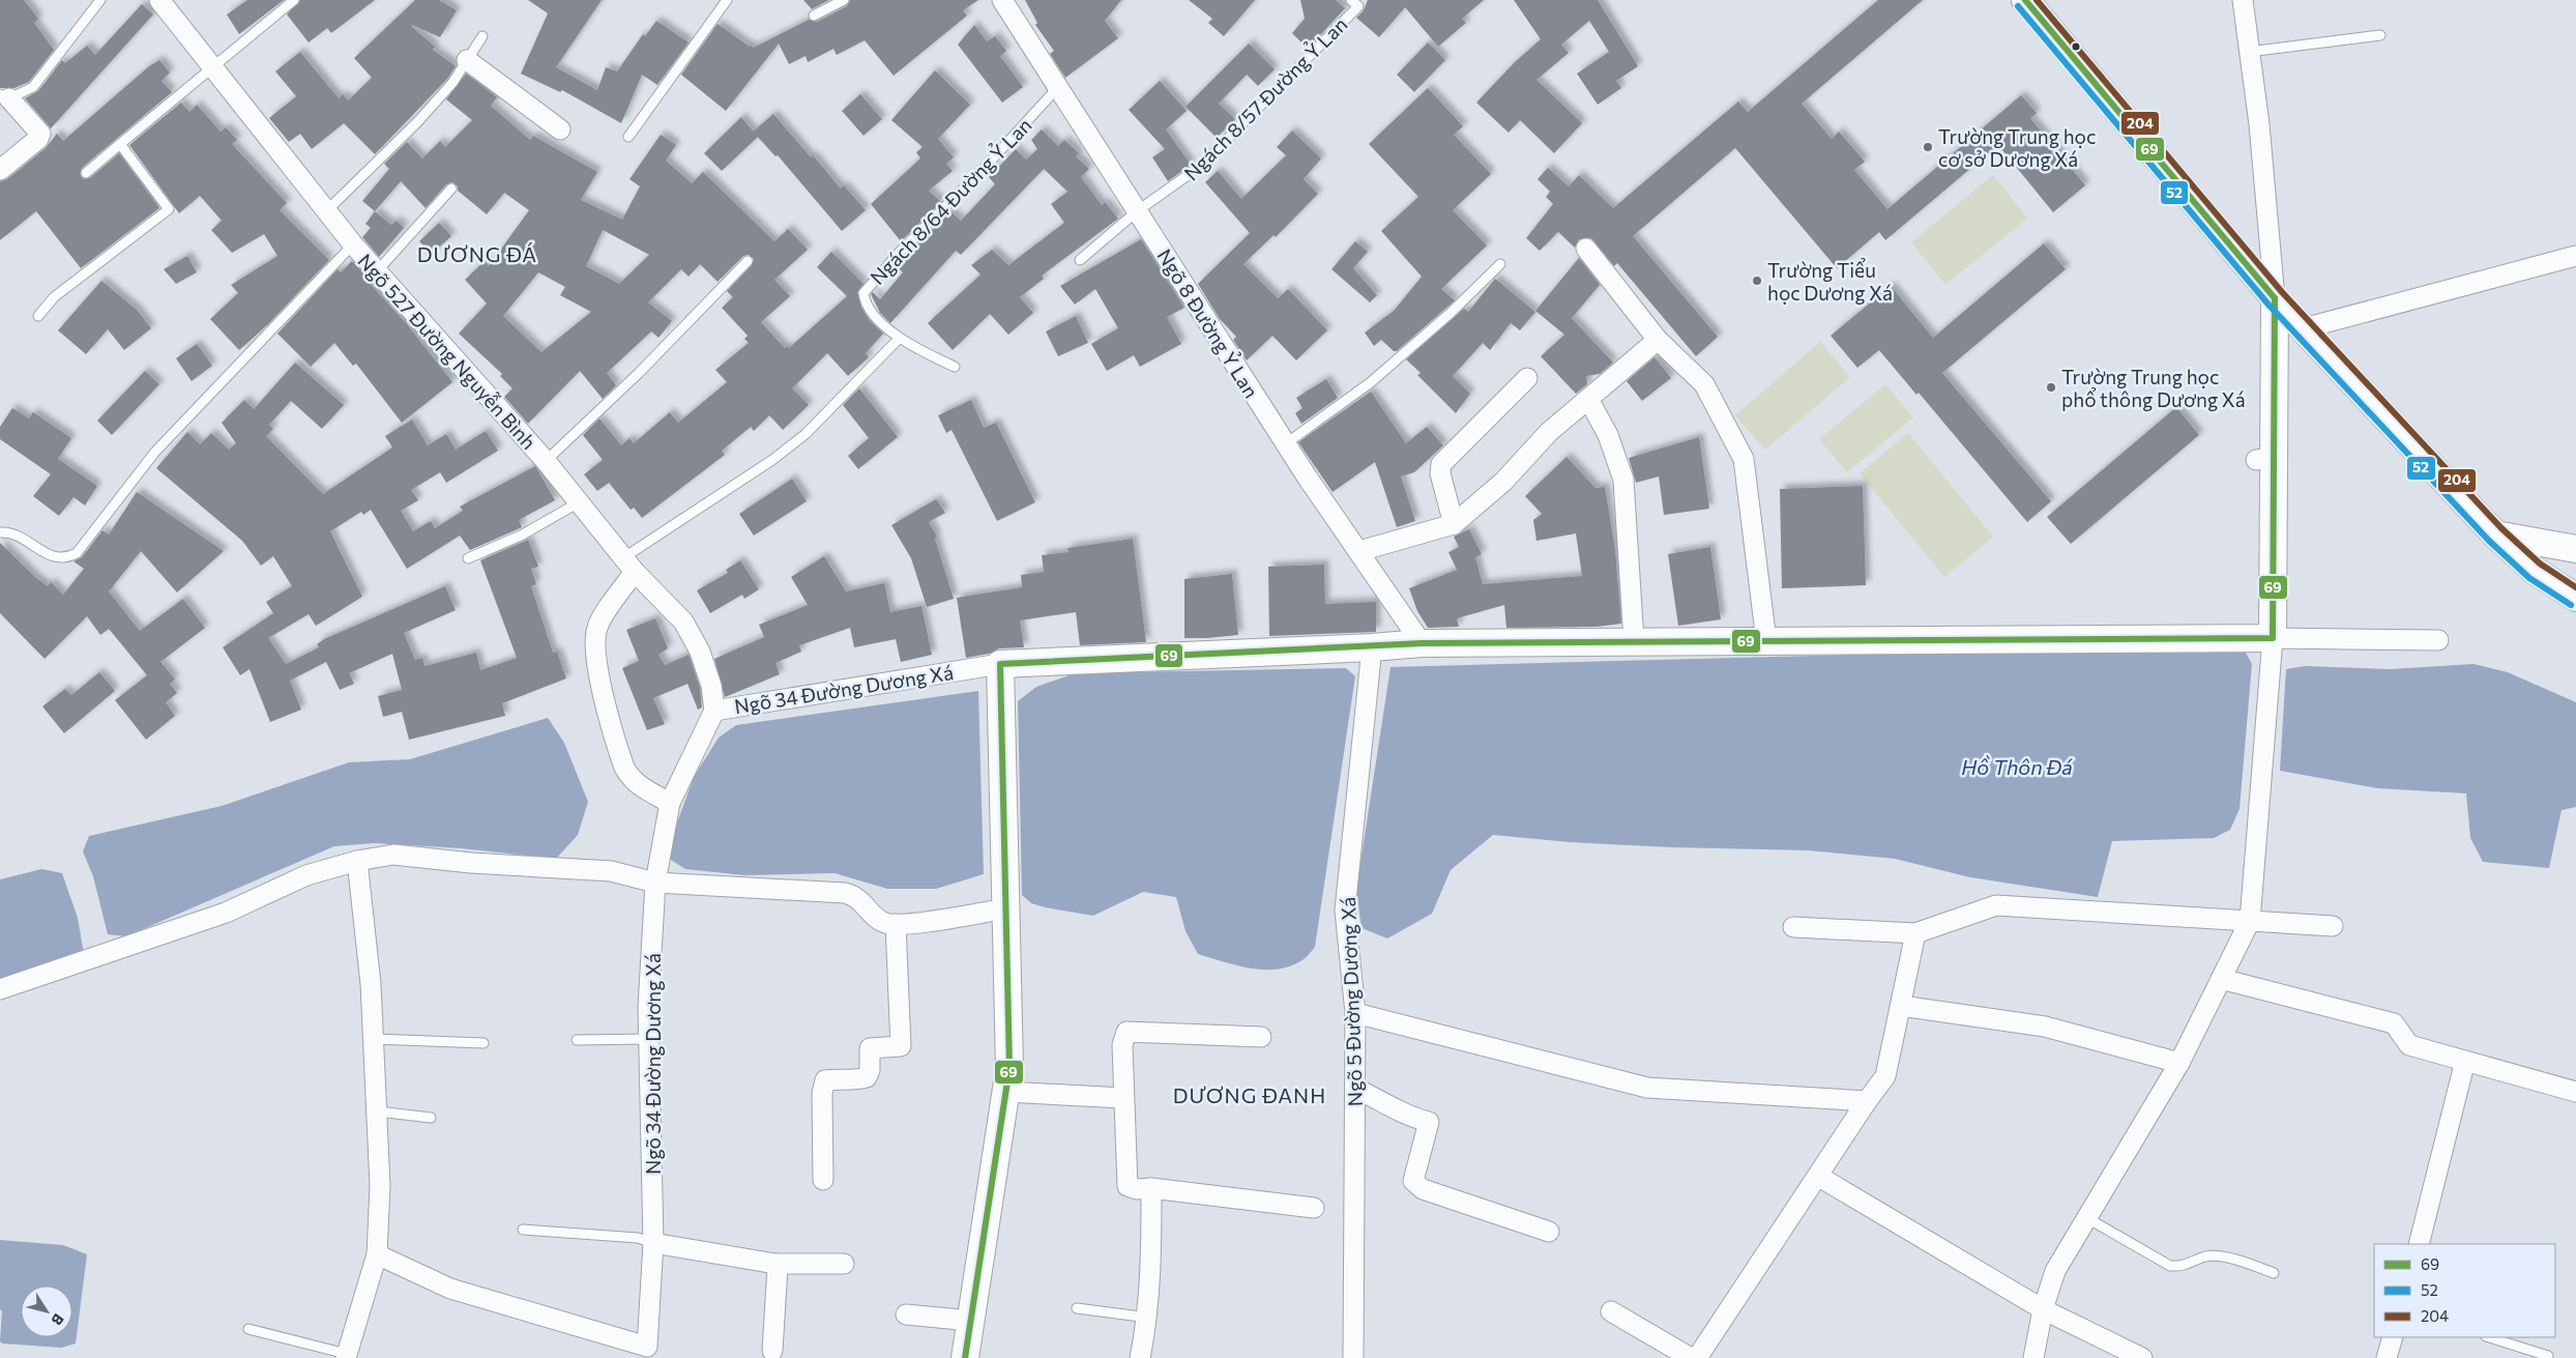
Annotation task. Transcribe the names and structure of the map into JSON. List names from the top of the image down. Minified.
{"streets":{"street":["Ngõ 8 Đường Ỷ Lan","Ngõ 527 Đường Nguyễn Bình","Ngõ 34 Đường Dương Xá","Ngõ 5 Đường Dương Xá"],"lane":["Ngách 8/57 Đường Ỷ Lan","Ngách 8/64 Đường Ỷ Lan"]},"crossings":[["Ngách 8/57 Đường Ỷ Lan","Ngõ 8 Đường Ỷ Lan"],["Ngách 8/64 Đường Ỷ Lan","Ngõ 8 Đường Ỷ Lan"],["Ngõ 527 Đường Nguyễn Bình","Ngõ 34 Đường Dương Xá"]],"districts":["DƯƠNG ĐÁ","DƯƠNG ĐANH"],"water":["Hồ Thôn Đá"],"places":["Trường Trung học cơ sở Dương Xá","Trường Tiểu học Dương Xá","Trường Trung học phổ thông Dương Xá"],"lines":["transit line 69","transit line 204","transit line 52"],"legend":["69","52","204"],"north":"bottom right"}
